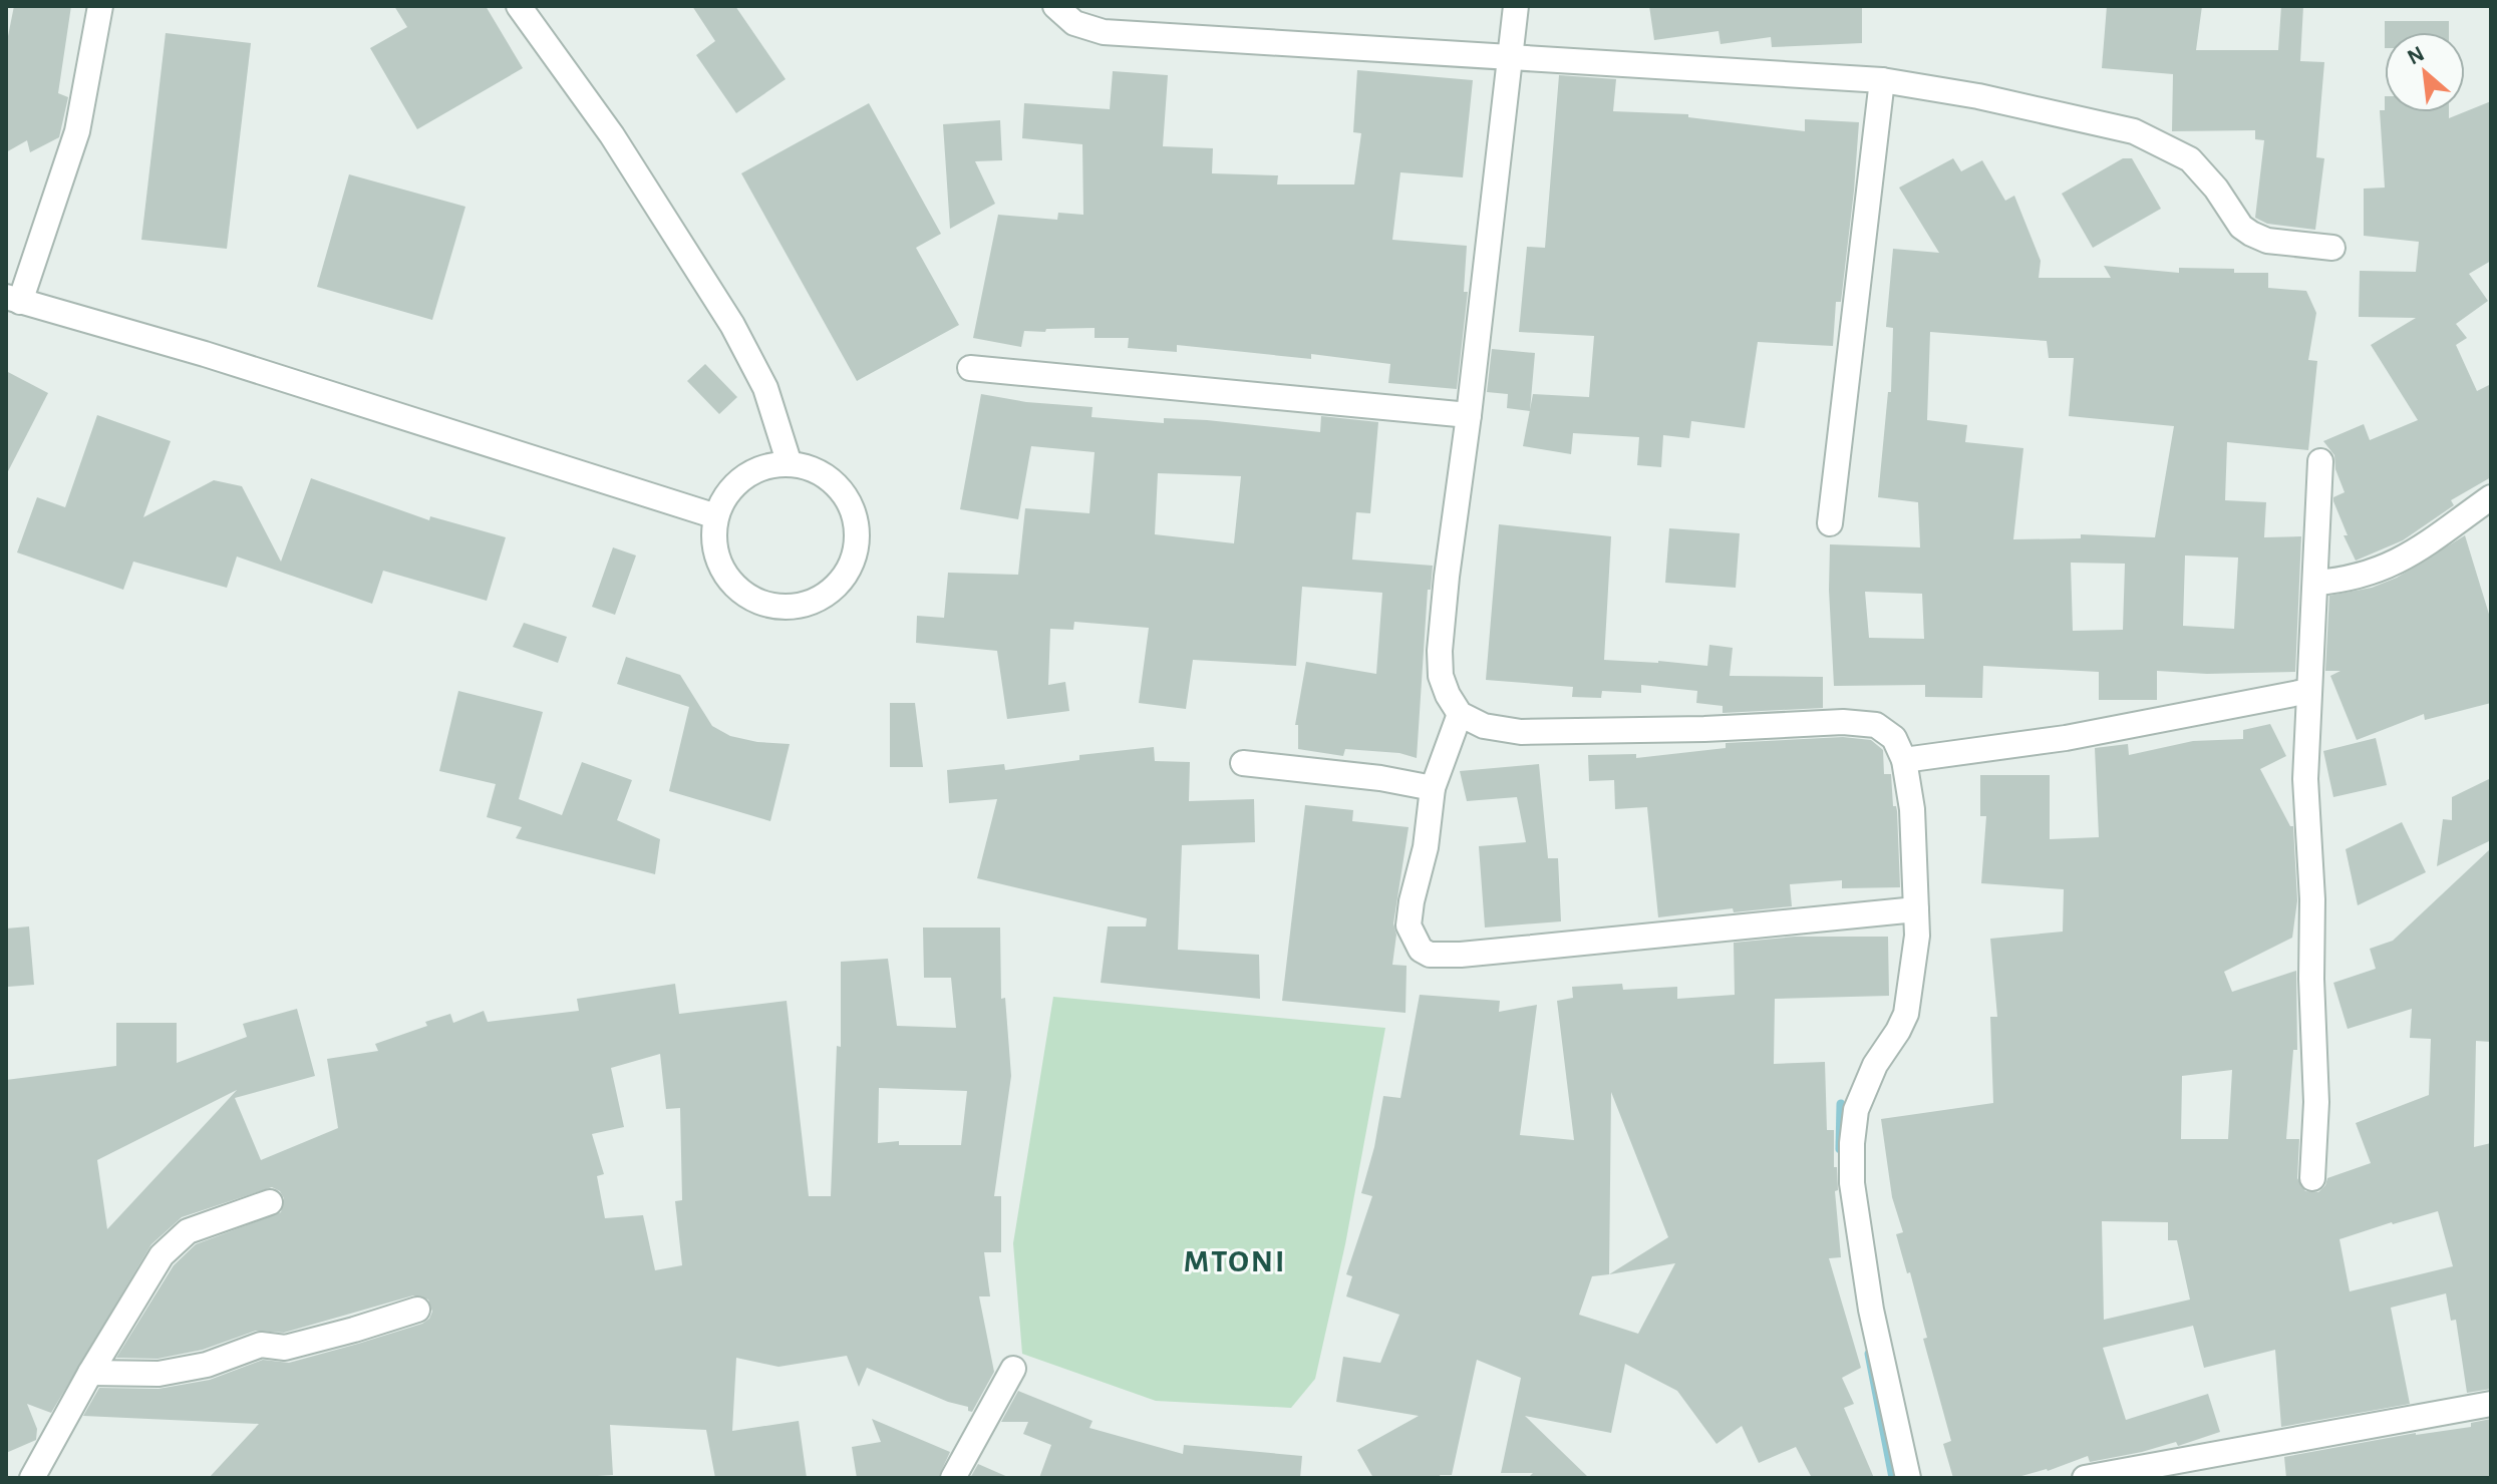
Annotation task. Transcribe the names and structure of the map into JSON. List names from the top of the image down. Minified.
{"districts":["MTONI"],"north":"top left"}
